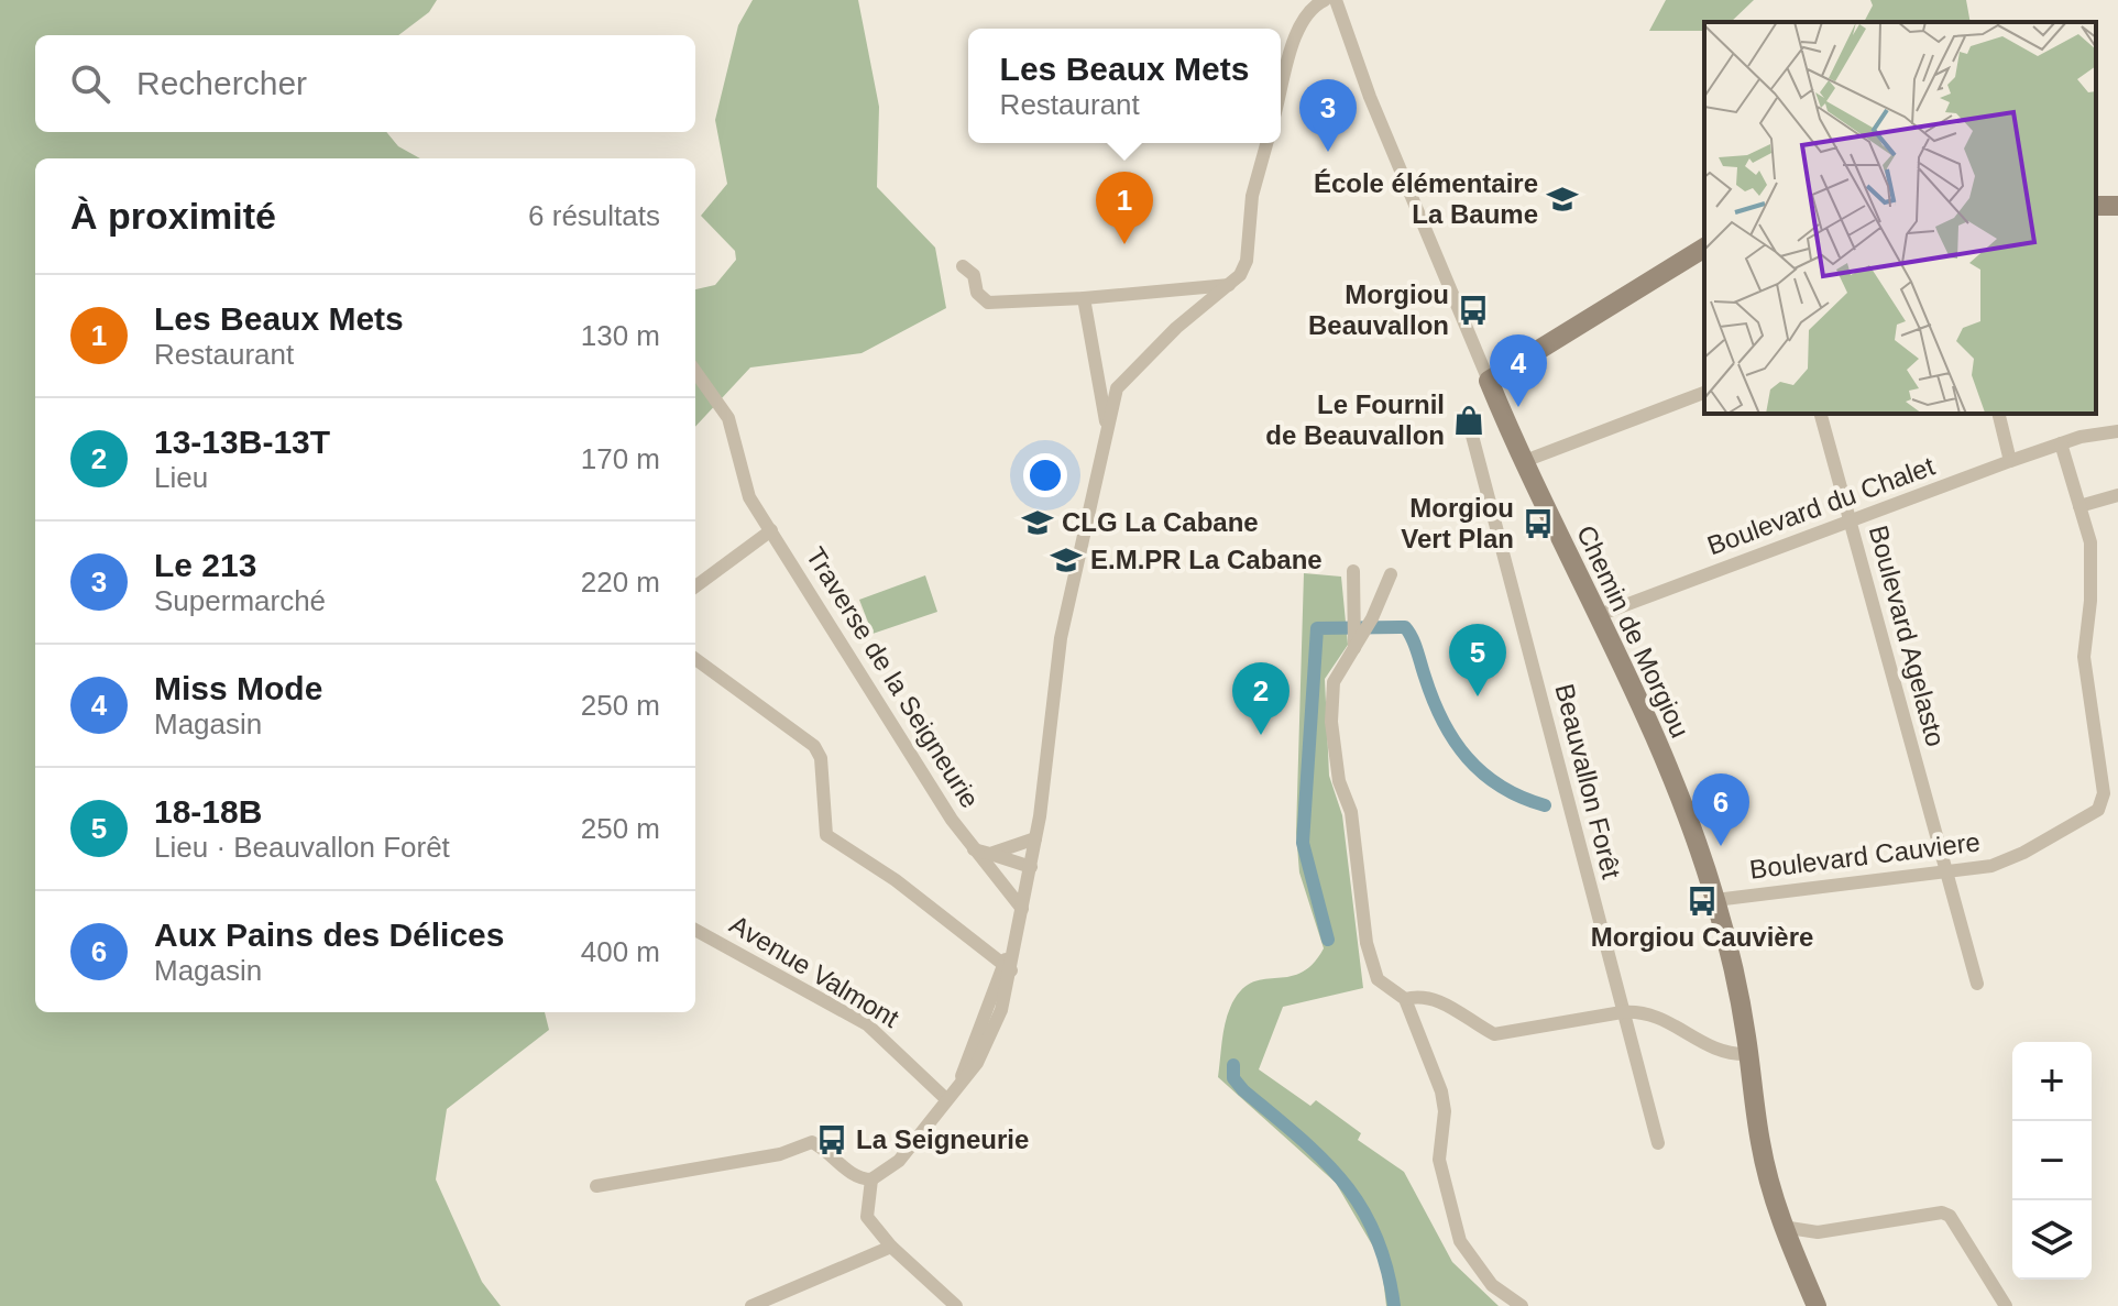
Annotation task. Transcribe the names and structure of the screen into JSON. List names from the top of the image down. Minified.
{"streets":{"street":["Boulevard du Chalet","Chemin de Morgiou","Boulevard Agelasto","Traverse de la Seigneurie","Beauvallon Forêt","Boulevard Cauviere","Avenue Valmont"]},"crossings":[["Boulevard du Chalet","Chemin de Morgiou"],["Boulevard du Chalet","Boulevard Agelasto"],["Chemin de Morgiou","Boulevard Cauviere"],["Boulevard Agelasto","Boulevard Cauviere"]],"places":{"school or university":["École élémentaire La Baume","CLG La Cabane","E.M.PR La Cabane"],"bus stop":["Morgiou Beauvallon","Morgiou Vert Plan","Morgiou Cauvière","La Seigneurie"],"shop":["Le Fournil de Beauvallon"]},"page":{"popup":["Les Beaux Mets","Restaurant"],"search":"Rechercher","pins":["3","1","4","5","2","6"],"heading":["À proximité","6 résultats"],"list":[{"mark":"1","name":"Les Beaux Mets","note":"Restaurant","value":"130 m"},{"mark":"2","name":"13-13B-13T","note":"Lieu","value":"170 m"},{"mark":"3","name":"Le 213","note":"Supermarché","value":"220 m"},{"mark":"4","name":"Miss Mode","note":"Magasin","value":"250 m"},{"mark":"5","name":"18-18B","note":"Lieu · Beauvallon Forêt","value":"250 m"},{"mark":"6","name":"Aux Pains des Délices","note":"Magasin","value":"400 m"}],"map_buttons":["+","−"]}}
